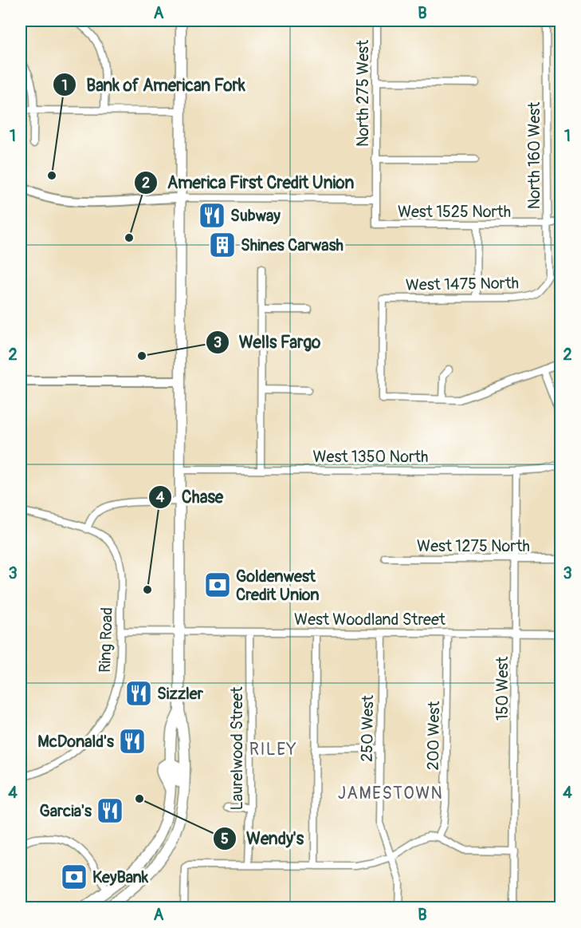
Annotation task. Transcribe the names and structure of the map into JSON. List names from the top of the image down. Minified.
{"streets":{"street":["North 275 West","North 160 West","West 1525 North","West 1475 North","West 1350 North","West 1275 North","West Woodland Street","Ring Road","150 West","250 West","200 West","Laurelwood Street"]},"crossings":[["North 275 West","West 1525 North"],["North 160 West","West 1525 North"],["North 160 West","West 1475 North"],["West 1350 North","150 West"],["West 1275 North","150 West"],["West Woodland Street","Ring Road"],["West Woodland Street","150 West"],["West Woodland Street","250 West"],["West Woodland Street","200 West"],["West Woodland Street","Laurelwood Street"]],"districts":["RILEY","JAMESTOWN"],"places":{"other":["Bank of American Fork","America First Credit Union","Wells Fargo","Chase","Wendy's"],"restaurant":["Subway","Sizzler","McDonald's","Garcia's"],"building":["Shines Carwash"],"bank":["Goldenwest Credit Union","KeyBank"]},"grid":{"columns":["A","B"],"rows":["1","2","3","4"]}}
